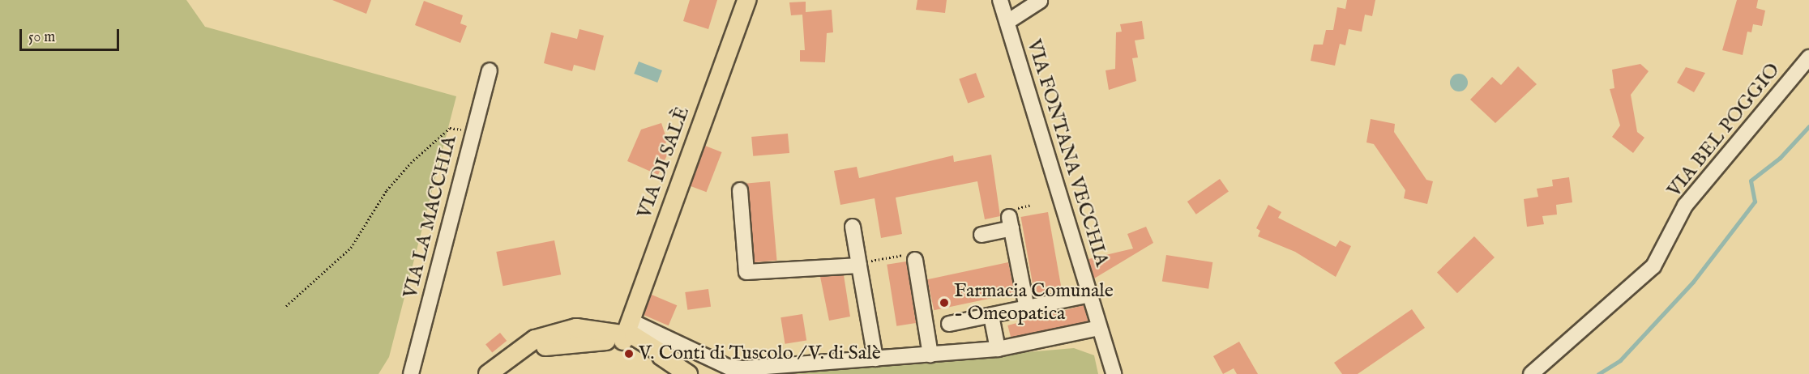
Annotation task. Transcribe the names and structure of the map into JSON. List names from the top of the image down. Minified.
{"streets":{"main road":["VIA DI SALÈ"],"street":["VIA BEL POGGIO","VIA FONTANA VECCHIA","VIA LA MACCHIA"]},"places":["Farmacia Comunale - Omeopatica","V. Conti di Tuscolo / V. di Salè"],"scale_bar":"50 m"}
